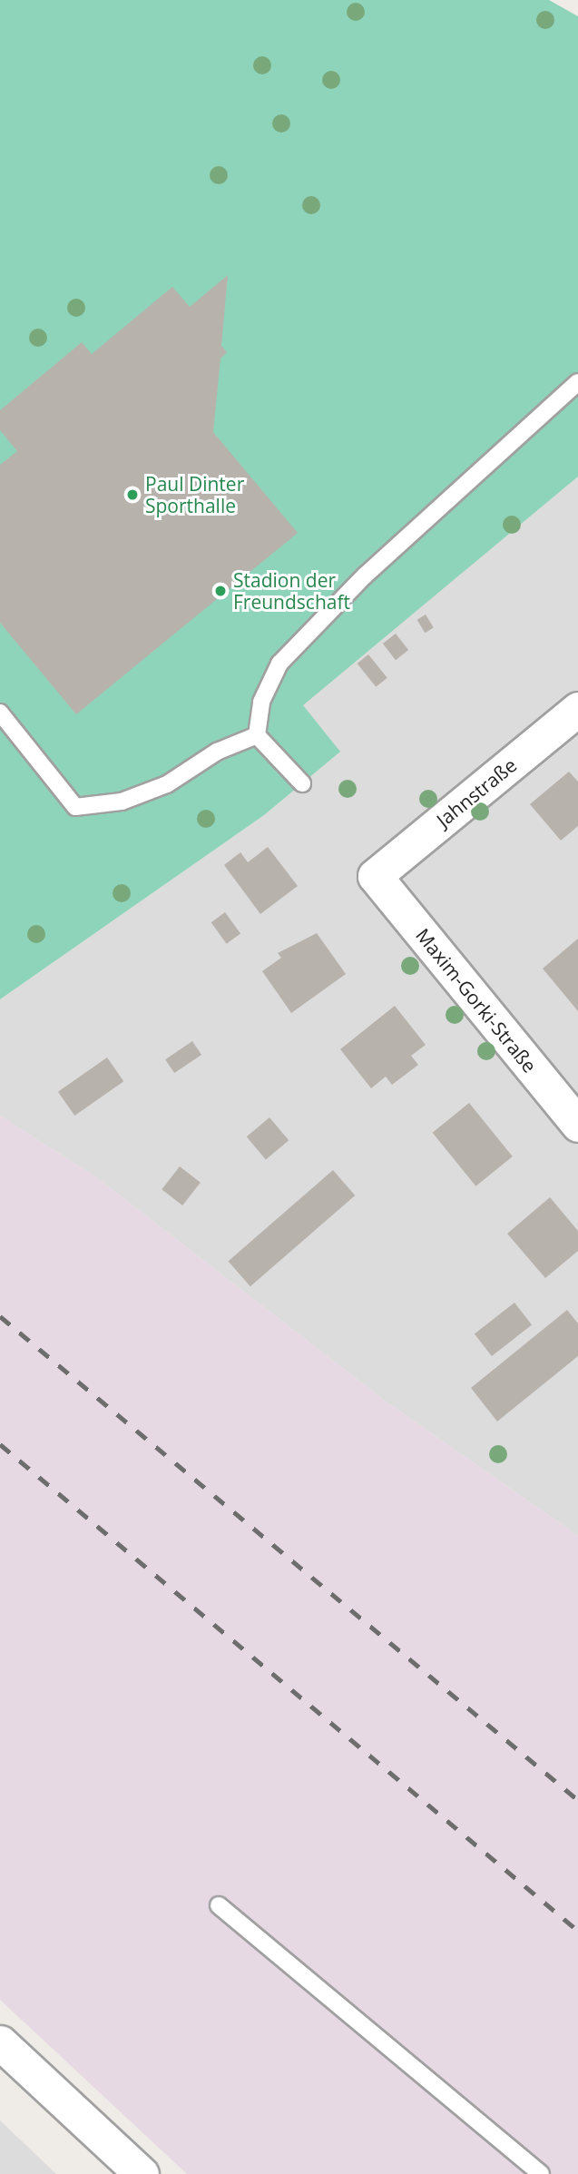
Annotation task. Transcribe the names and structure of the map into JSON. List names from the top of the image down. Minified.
{"streets":{"street":["Jahnstraße","Maxim-Gorki-Straße"]},"crossings":[["Jahnstraße","Maxim-Gorki-Straße"]],"places":["Paul Dinter Sporthalle","Stadion der Freundschaft"]}
